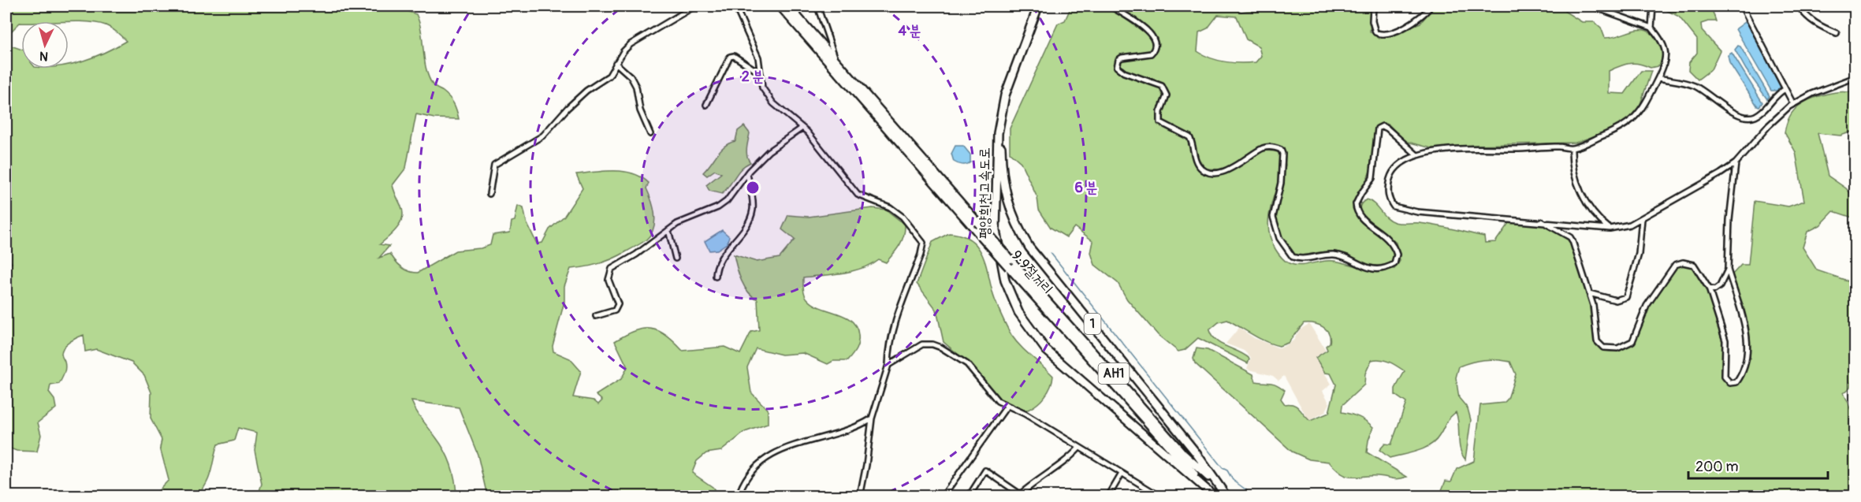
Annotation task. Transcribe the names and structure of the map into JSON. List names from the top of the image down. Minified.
{"streets":{"highway":["평양희천고속도로","9·9절거리","1","AH1"]},"crossings":[["평양희천고속도로","9·9절거리"]],"scale_bar":"200 m","north":"bottom","rings":["4 분","2 분","6 분"]}
